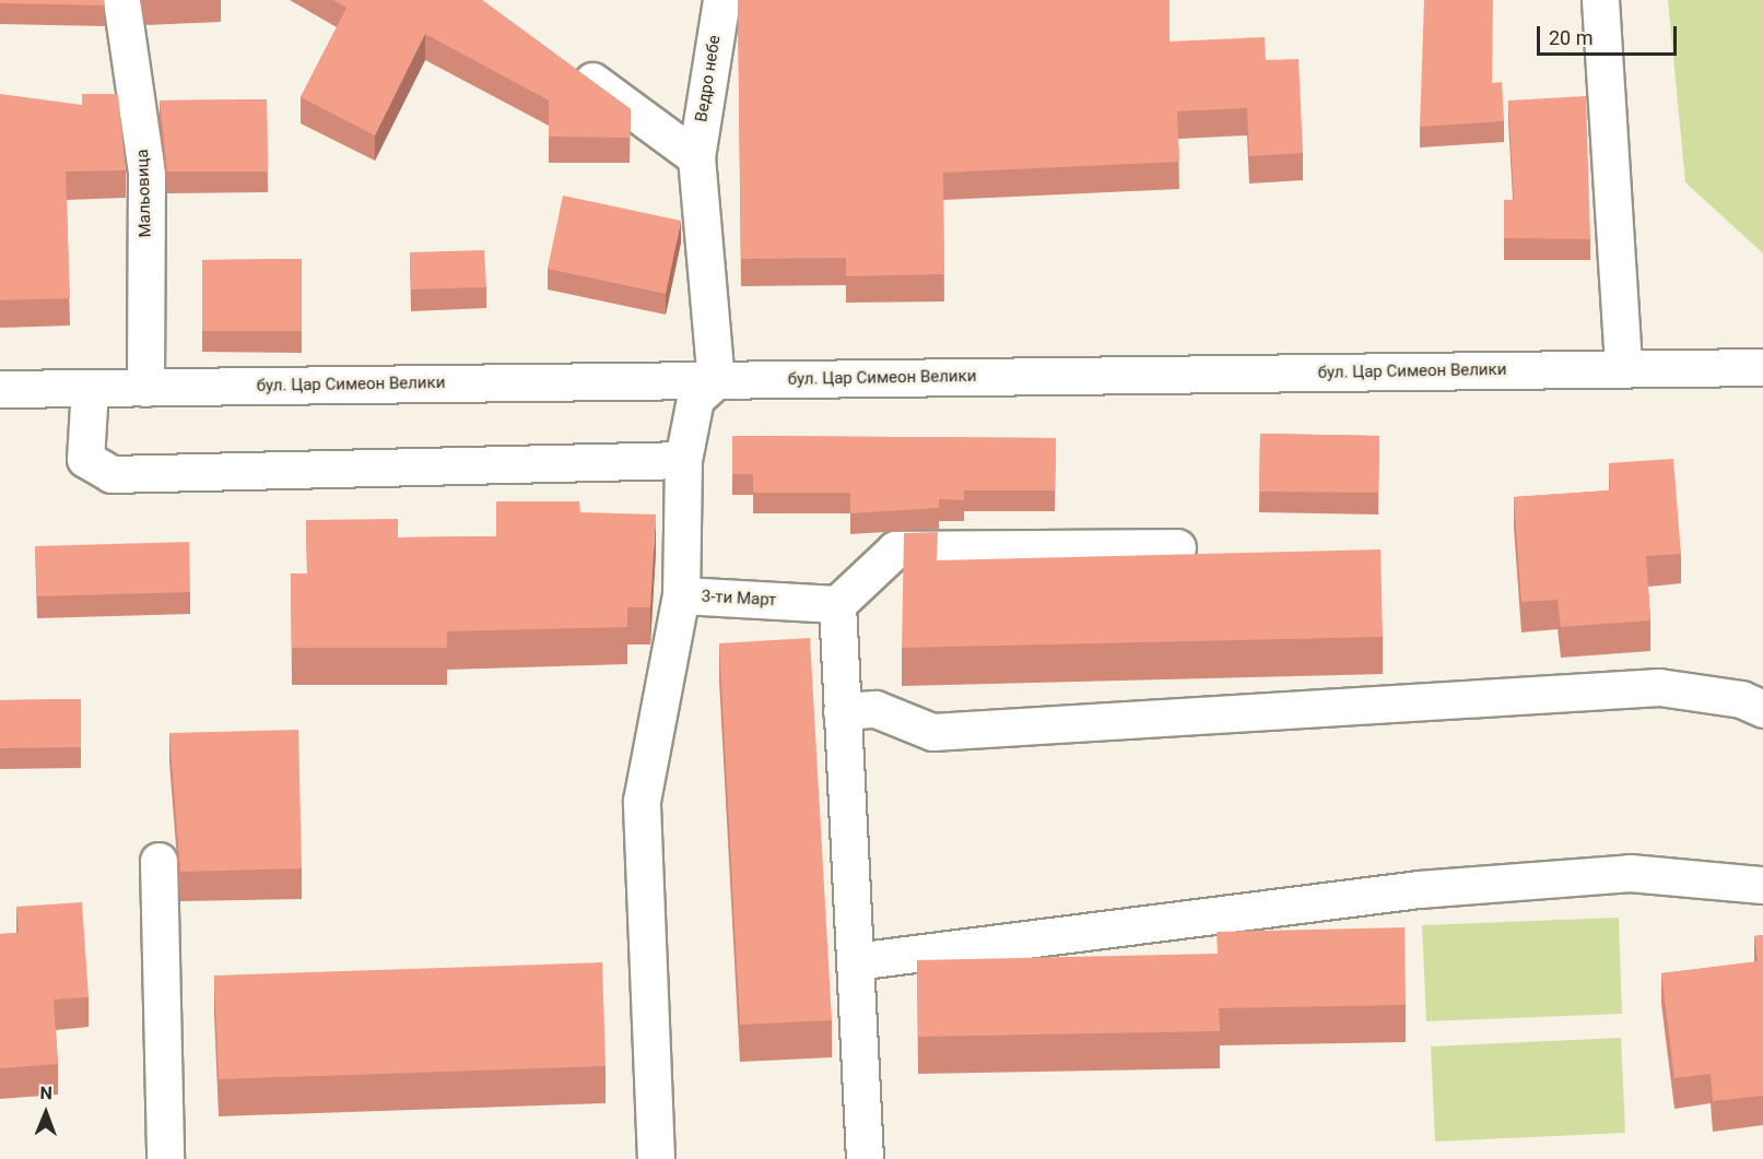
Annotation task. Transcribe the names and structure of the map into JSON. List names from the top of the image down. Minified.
{"streets":{"street":["Ведро небе","Мальовица","бул. Цар Симеон Велики","3-ти Март"]},"crossings":[["Мальовица","бул. Цар Симеон Велики"],["бул. Цар Симеон Велики","3-ти Март"]],"scale_bar":"20 m","north":"top"}
